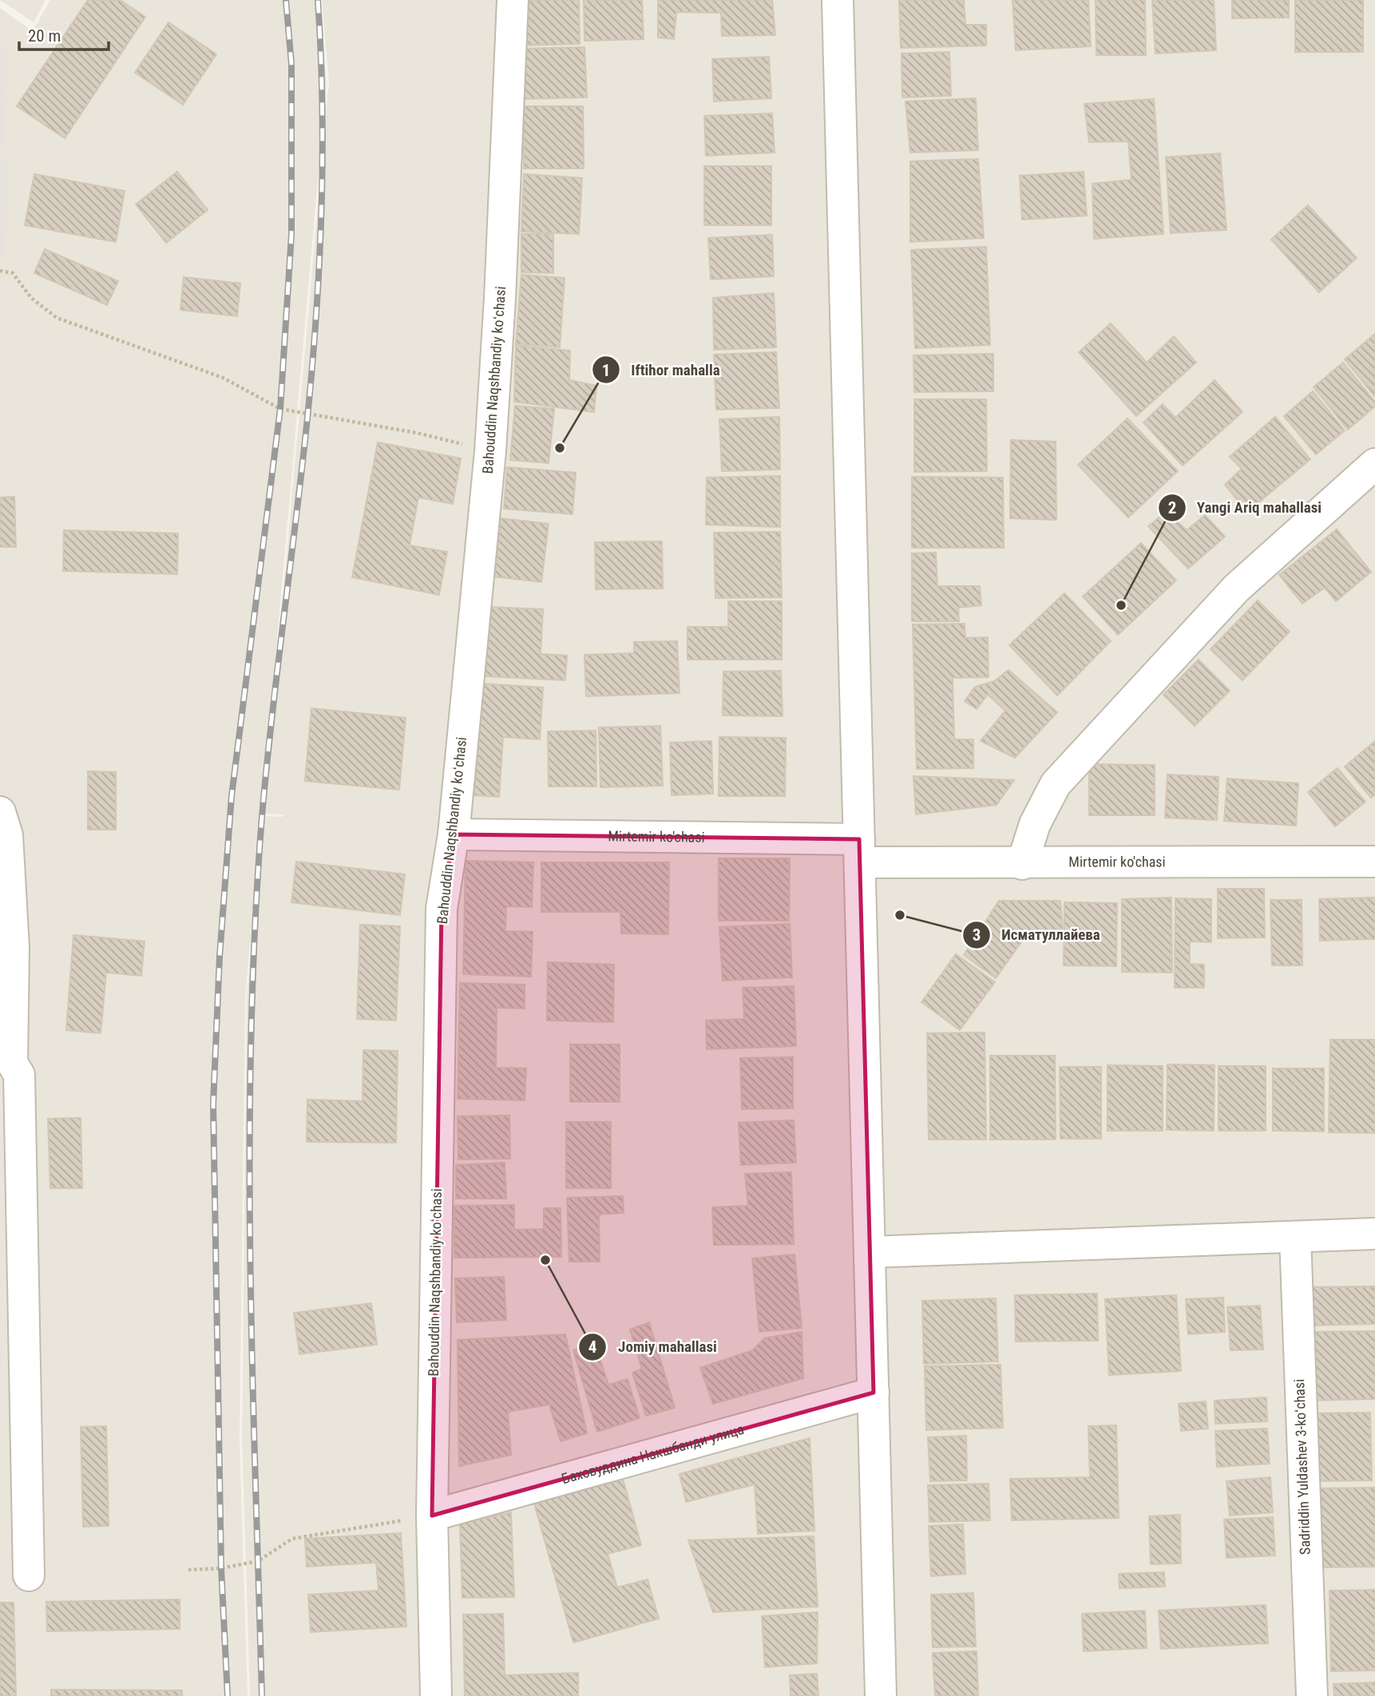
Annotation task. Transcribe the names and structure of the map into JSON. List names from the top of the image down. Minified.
{"streets":{"street":["Bahouddin Naqshbandiy koʻchasi","Mirtemir ko'chasi","Баховуддина Накшбанди улица","Sadriddin Yuldashev 3-koʻchasi"]},"crossings":[["Bahouddin Naqshbandiy koʻchasi","Mirtemir ko'chasi"],["Bahouddin Naqshbandiy koʻchasi","Баховуддина Накшбанди улица"]],"places":["Iftihor mahalla","Yangi Ariq mahallasi","Исматуллайева","Jomiy mahallasi"],"scale_bar":"20 m"}
